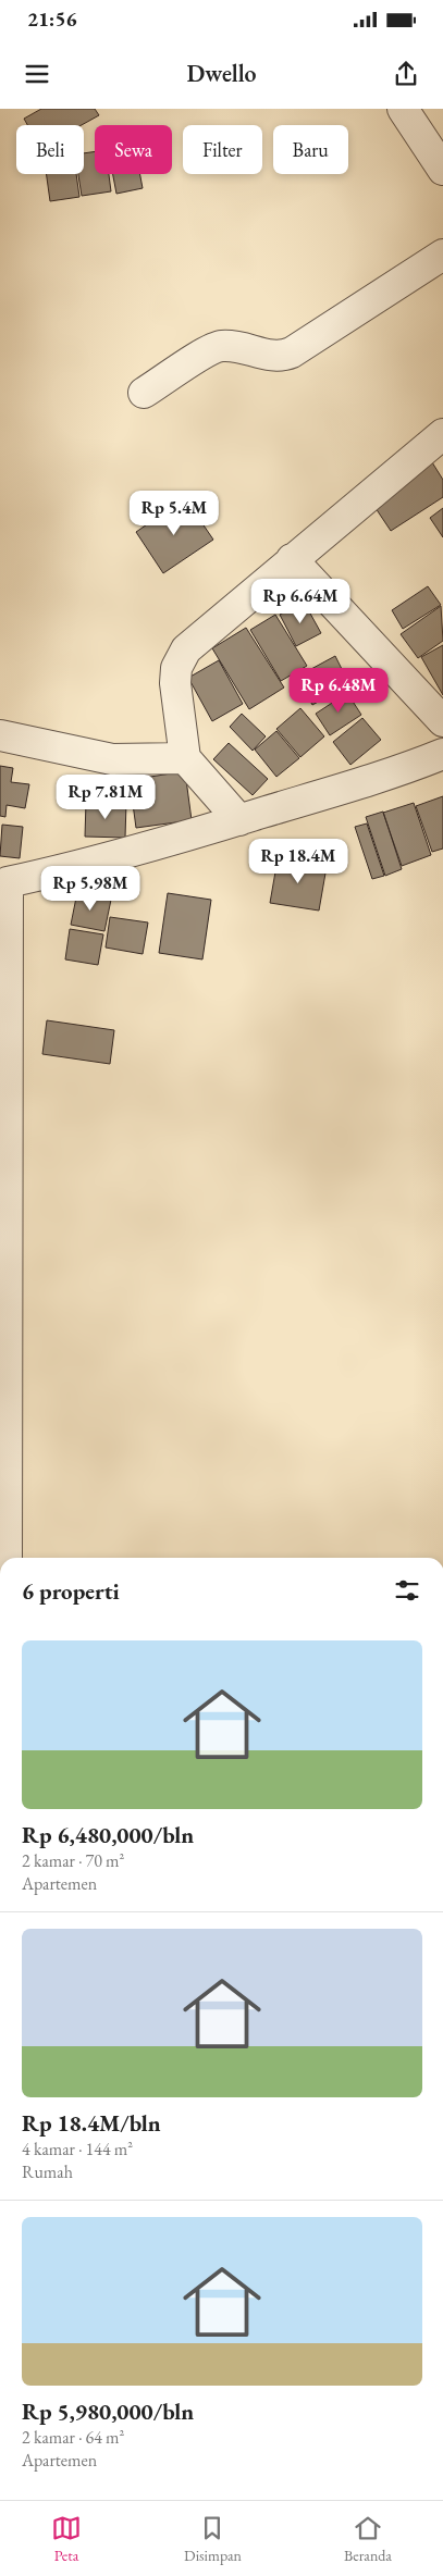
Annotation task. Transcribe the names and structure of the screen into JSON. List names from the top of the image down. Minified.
{"page":{"status":"21:56","header":"Dwello","chip":["Beli","Sewa","Filter","Baru"],"price":["Rp 5.4M","Rp 6.64M","Rp 6.48M","Rp 7.81M","Rp 18.4M","Rp 5.98M"],"heading":"6 properti","list":[{"name":"Rp 6,480,000/bln","note":"2 kamar · 70 m² · Apartemen"},{"name":"Rp 18.4M/bln","note":"4 kamar · 144 m² · Rumah"},{"name":"Rp 5,980,000/bln","note":"2 kamar · 64 m² · Apartemen"}],"tabs":["Peta","Disimpan","Beranda"]}}
